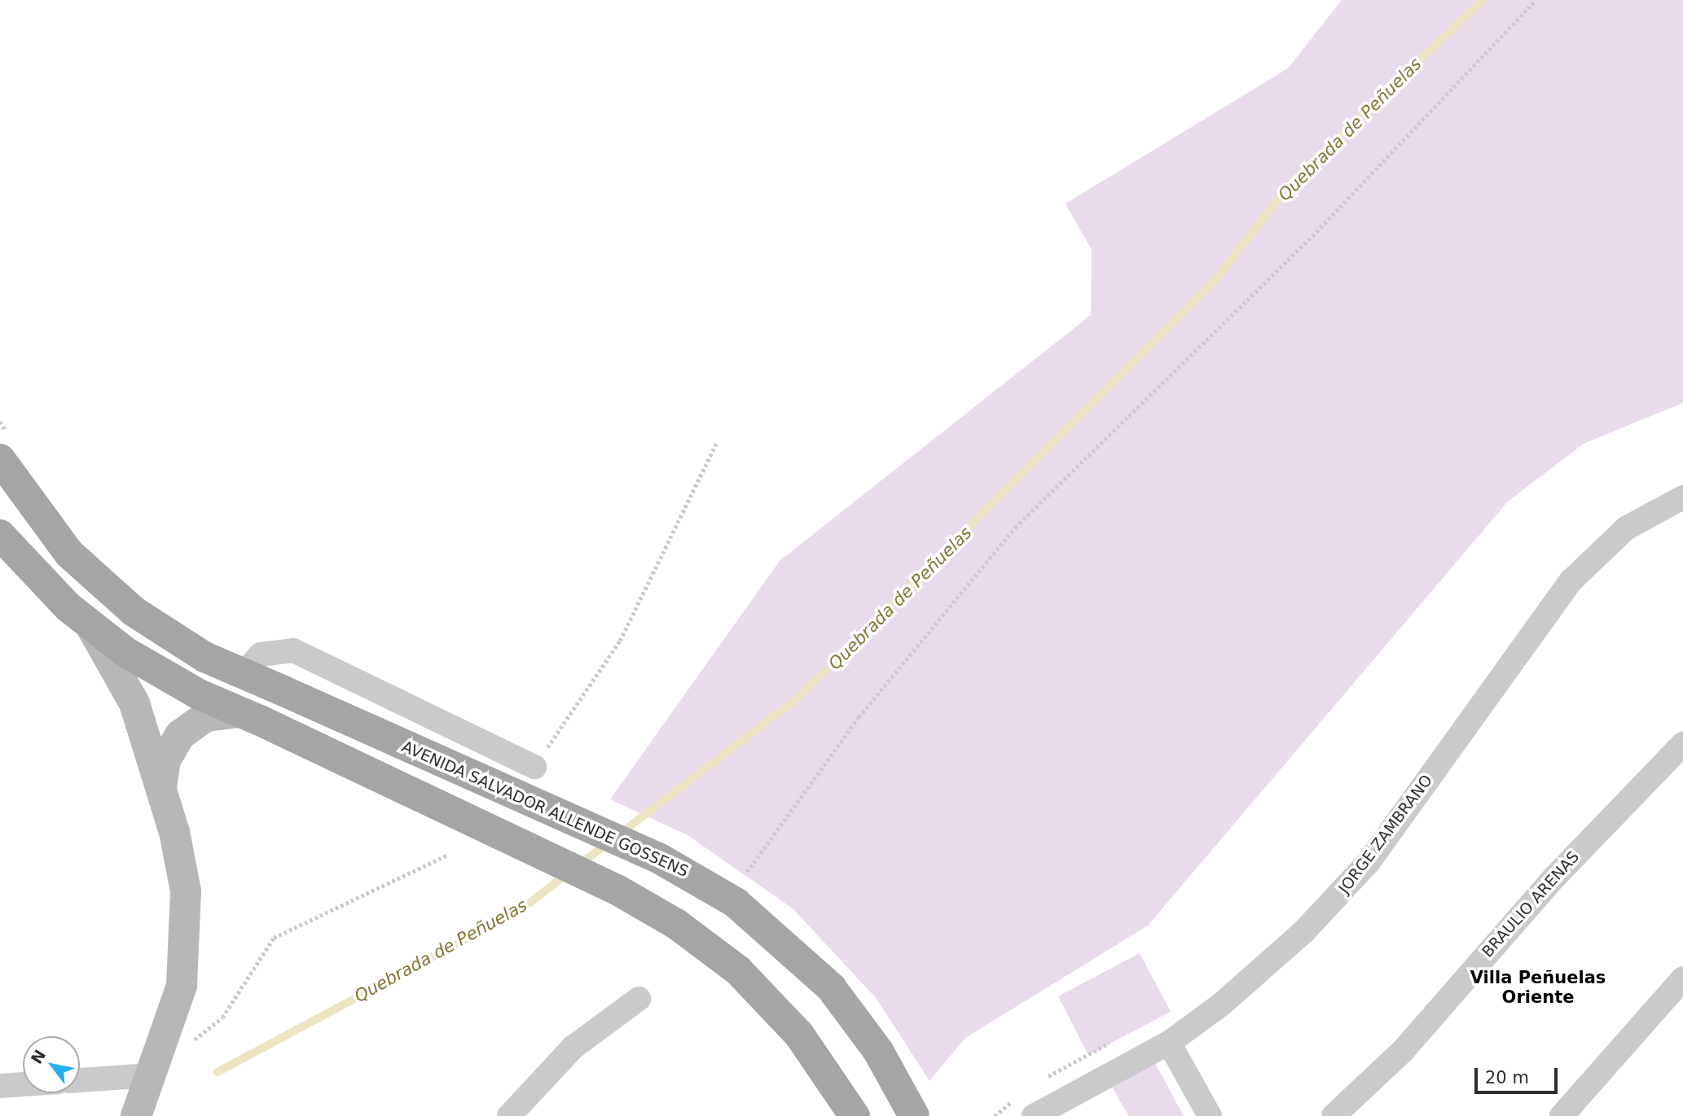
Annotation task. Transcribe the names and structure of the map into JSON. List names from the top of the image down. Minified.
{"streets":{"main road":["AVENIDA SALVADOR ALLENDE GOSSENS"],"street":["JORGE ZAMBRANO","BRAULIO ARENAS"]},"districts":["Villa Peñuelas Oriente"],"water":["Quebrada de Peñuelas"],"scale_bar":"20 m","north":"top left"}
